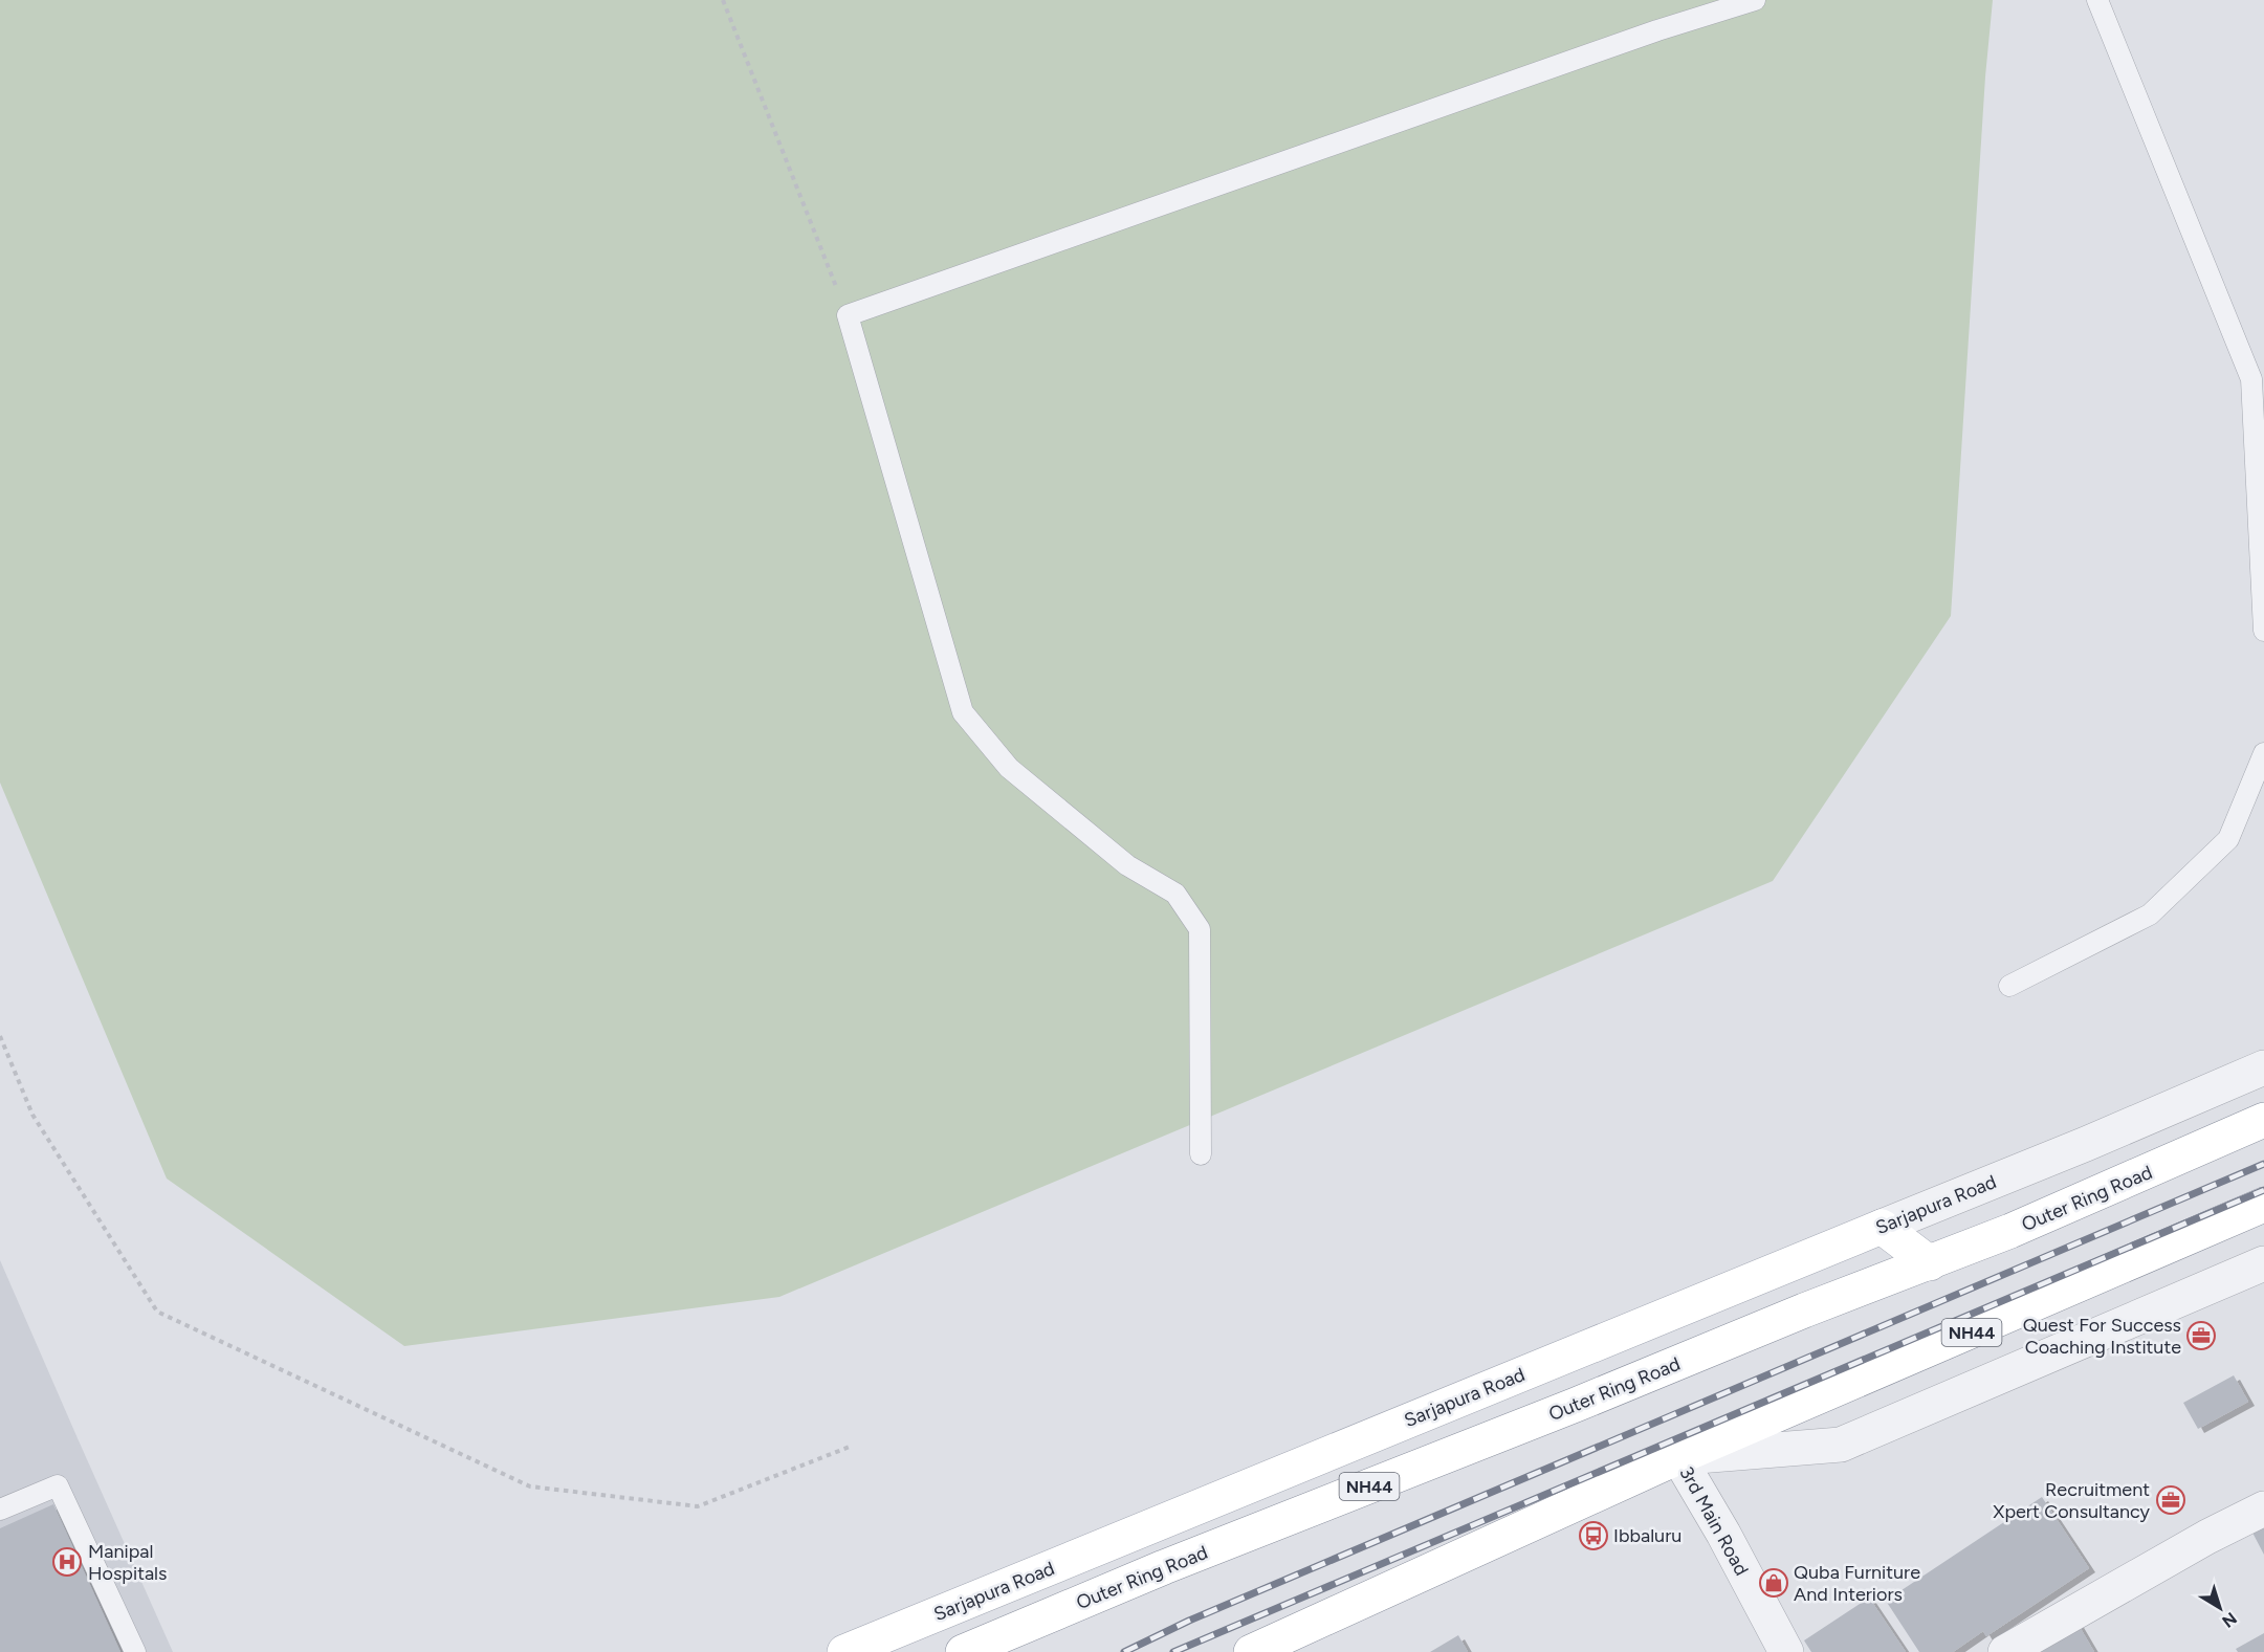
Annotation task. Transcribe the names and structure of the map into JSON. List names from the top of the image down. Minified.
{"streets":{"main road":["Outer Ring Road","Sarjapura Road","NH44"],"street":["3rd Main Road"]},"crossings":[["NH44","3rd Main Road"]],"places":{"office":["Quest For Success Coaching Institute","Recruitment Xpert Consultancy"],"bus stop":["Ibbaluru"],"hospital":["Manipal Hospitals"],"shop":["Quba Furniture And Interiors"]},"north":"bottom right"}
